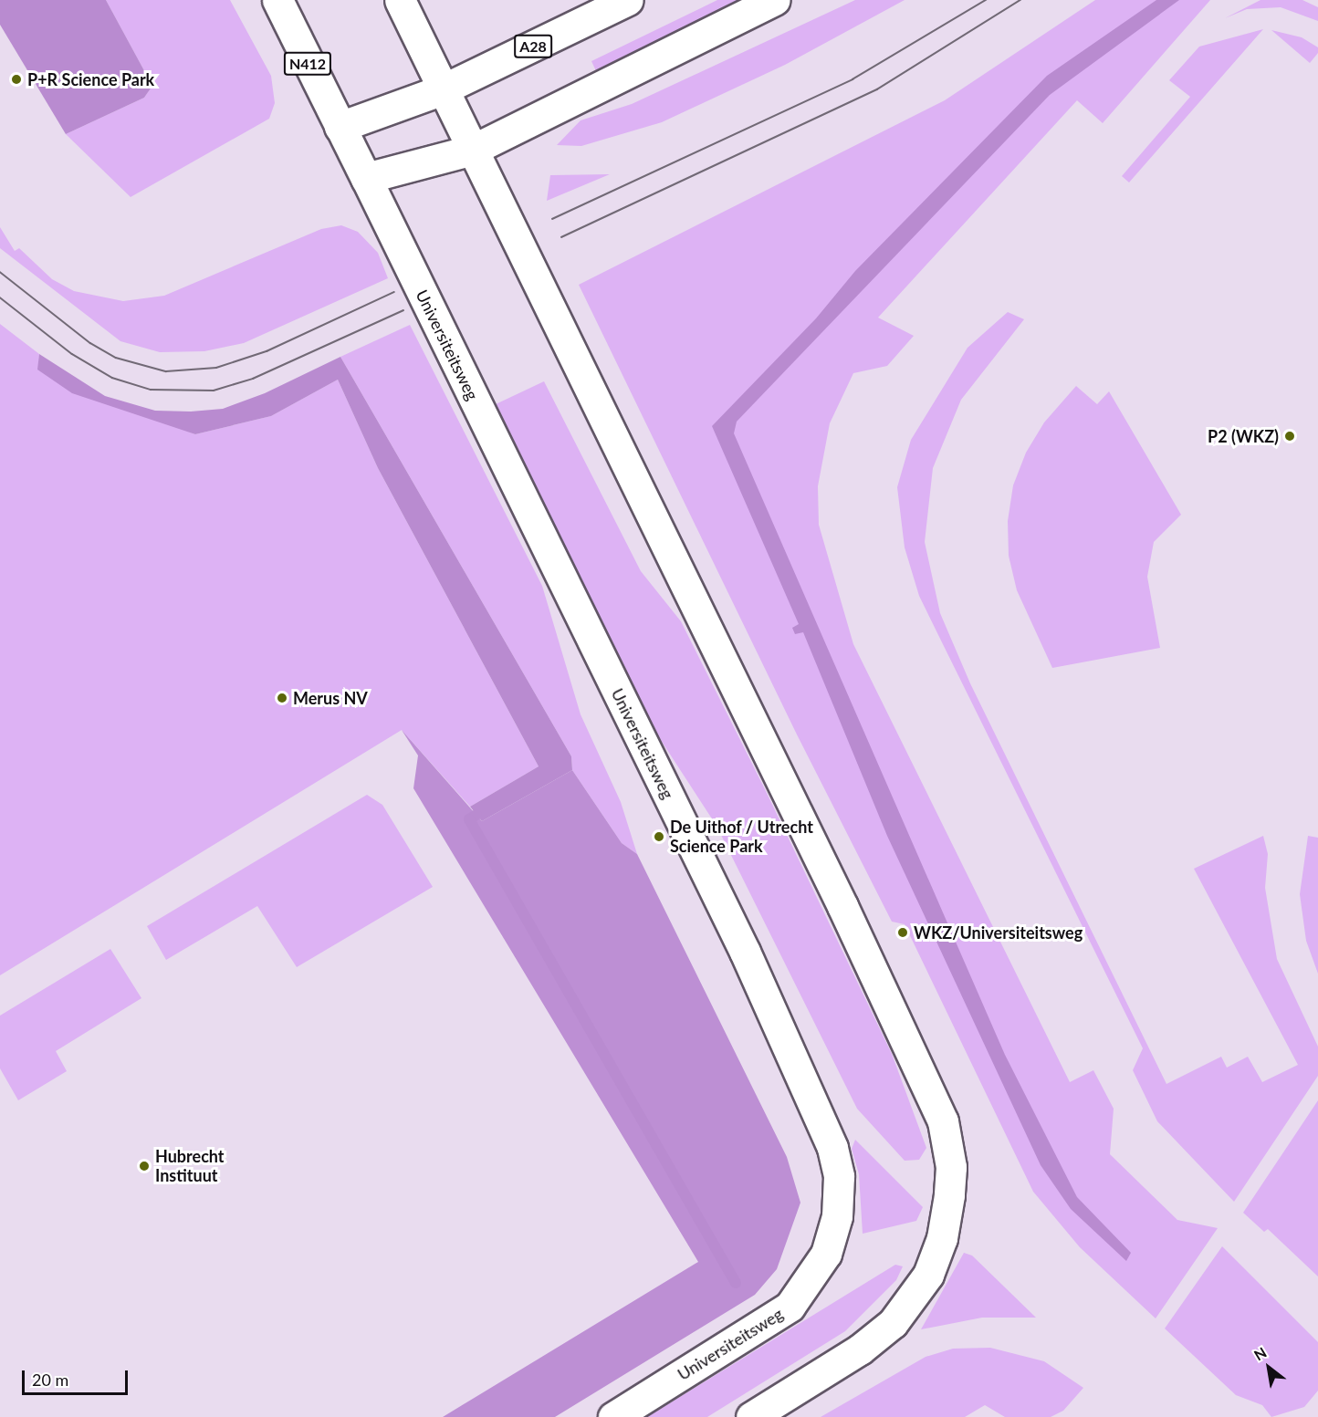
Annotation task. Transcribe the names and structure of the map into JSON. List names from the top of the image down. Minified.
{"streets":{"main road":["A28","N412","Universiteitsweg"]},"places":["P+R Science Park","P2 (WKZ)","Merus NV","De Uithof / Utrecht Science Park","WKZ/Universiteitsweg","Hubrecht Instituut"],"scale_bar":"20 m","north":"top left"}
